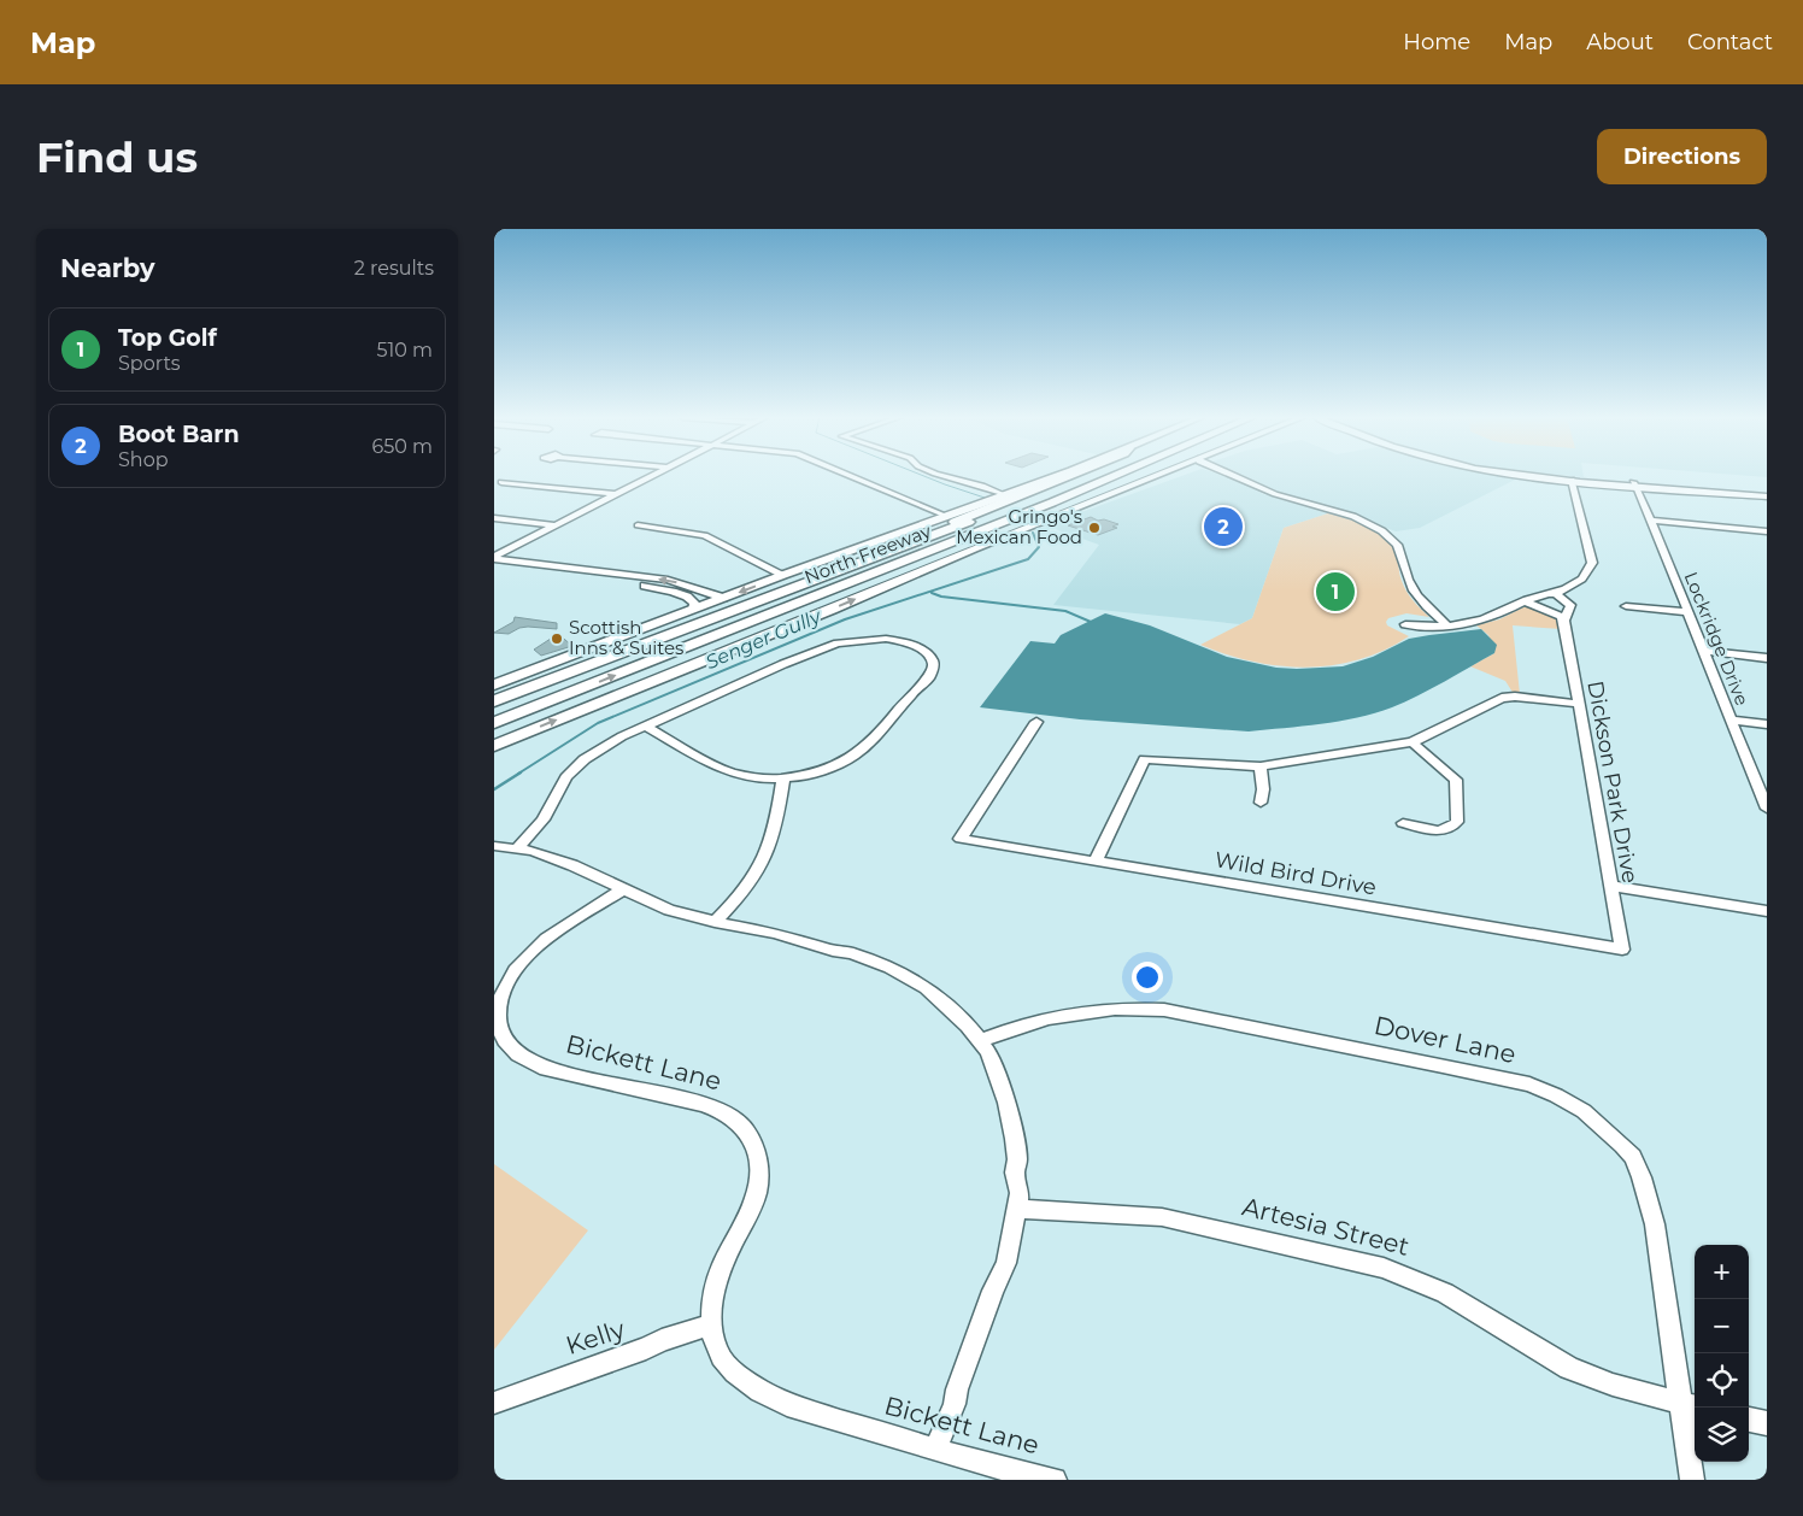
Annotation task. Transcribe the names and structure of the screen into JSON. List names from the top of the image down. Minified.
{"streets":{"highway":["North Freeway"],"street":["Lockridge Drive","Dickson Park Drive","Wild Bird Drive","Dover Lane","Bickett Lane","Artesia Street","Kelly"]},"crossings":[["Dickson Park Drive","Wild Bird Drive"],["Dover Lane","Artesia Street"],["Bickett Lane","Kelly"]],"water":["Senger Gully"],"places":["Gringo's Mexican Food","Scottish Inns & Suites"],"page":{"header":"Map","nav":["Home","Map","About","Contact"],"buttons":"Directions","title":"Find us","heading":["Nearby","2 results"],"list":[{"mark":"1","name":"Top Golf","note":"Sports","value":"510 m"},{"mark":"2","name":"Boot Barn","note":"Shop","value":"650 m"}],"pins":["2","1"],"map_buttons":["+","−"]}}
